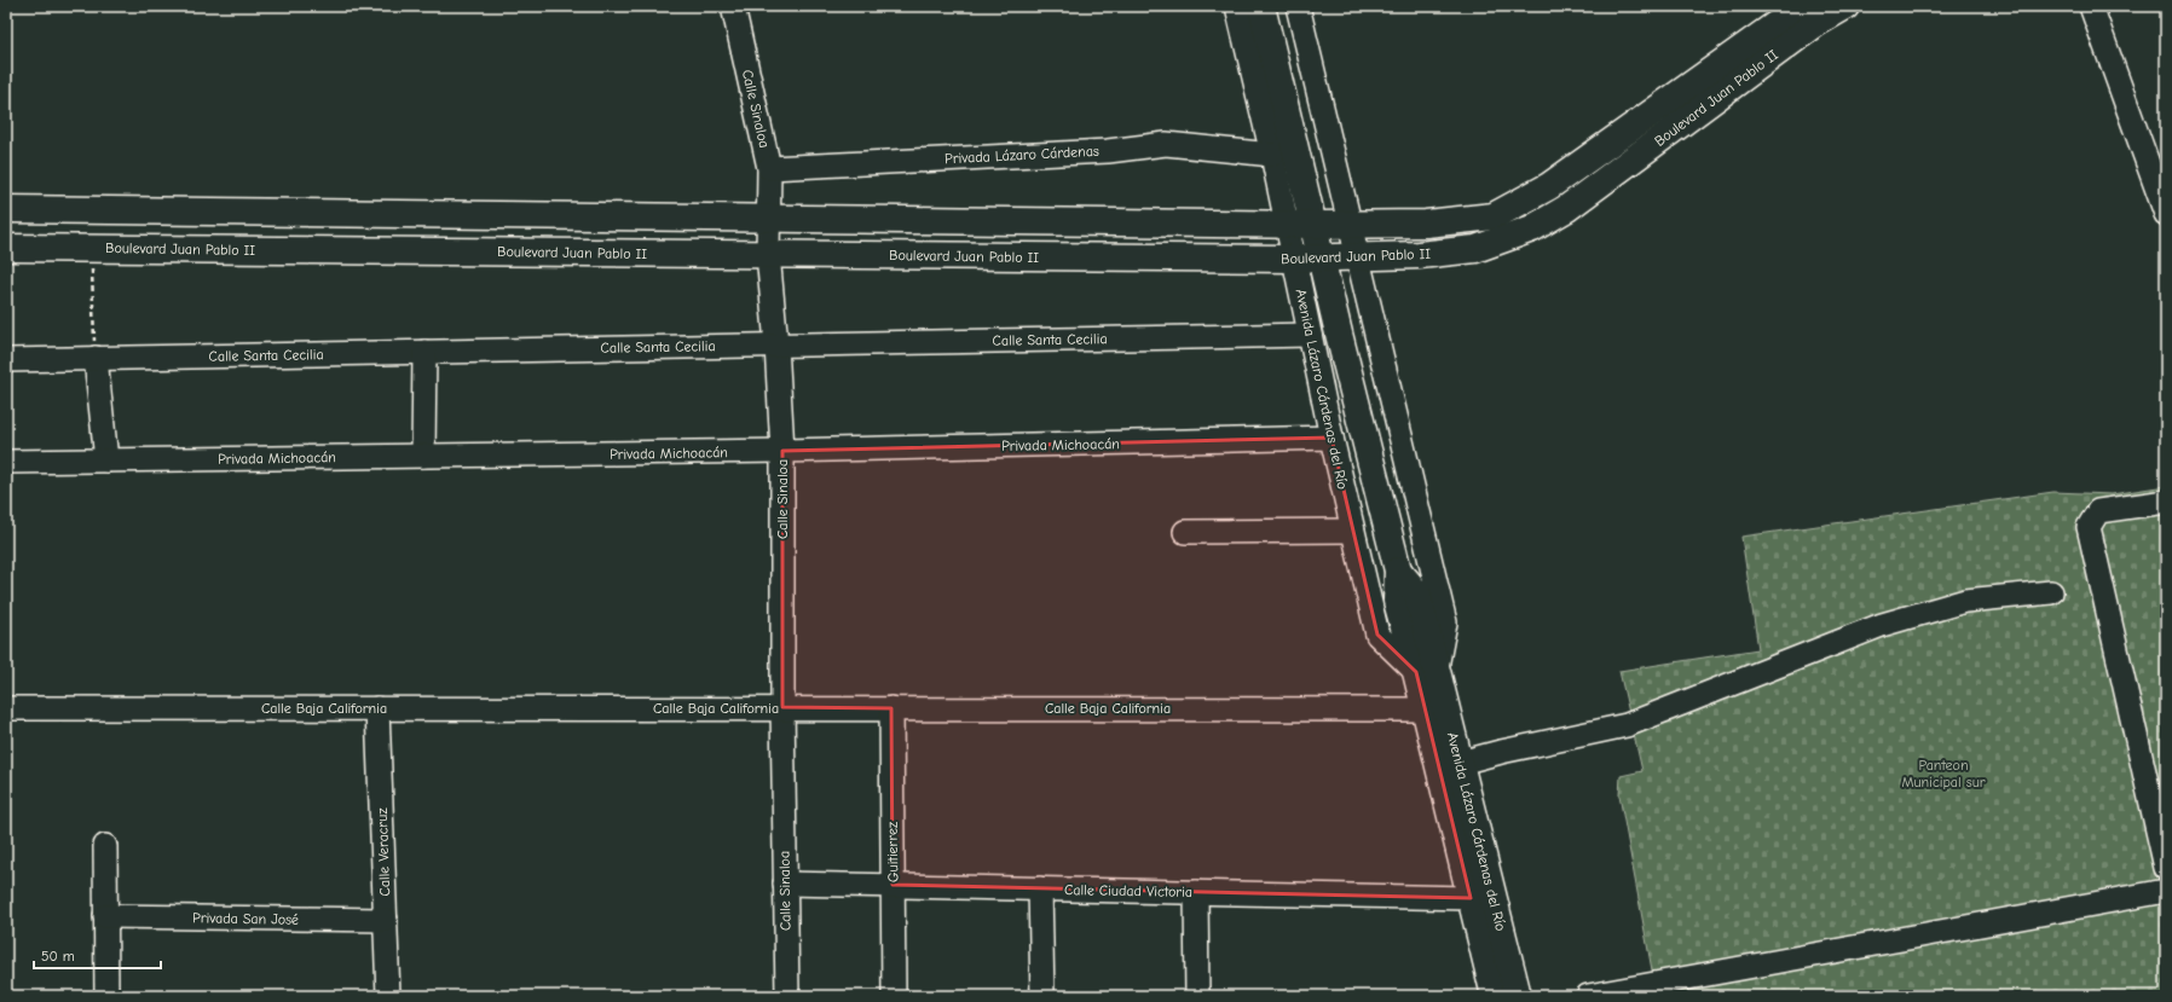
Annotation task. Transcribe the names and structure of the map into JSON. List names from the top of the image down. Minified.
{"streets":{"main road":["Boulevard Juan Pablo II","Avenida Lázaro Cárdenas del Río"],"street":["Calle Sinaloa","Privada Lázaro Cárdenas","Calle Santa Cecilia","Privada Michoacán","Calle Baja California","Calle Veracruz","Guitierrez","Calle Ciudad Victoria","Privada San José"]},"crossings":[["Boulevard Juan Pablo II","Calle Sinaloa"],["Boulevard Juan Pablo II","Avenida Lázaro Cárdenas del Río"],["Calle Sinaloa","Privada Lázaro Cárdenas"],["Calle Sinaloa","Calle Santa Cecilia"],["Calle Sinaloa","Privada Michoacán"],["Calle Sinaloa","Calle Baja California"],["Calle Sinaloa","Calle Ciudad Victoria"],["Privada Lázaro Cárdenas","Avenida Lázaro Cárdenas del Río"],["Calle Santa Cecilia","Avenida Lázaro Cárdenas del Río"],["Avenida Lázaro Cárdenas del Río","Privada Michoacán"],["Avenida Lázaro Cárdenas del Río","Calle Baja California"],["Avenida Lázaro Cárdenas del Río","Calle Ciudad Victoria"],["Calle Baja California","Calle Veracruz"],["Calle Baja California","Guitierrez"],["Calle Veracruz","Privada San José"],["Guitierrez","Calle Ciudad Victoria"]],"parks":["Panteon Municipal sur"],"scale_bar":"50 m"}
